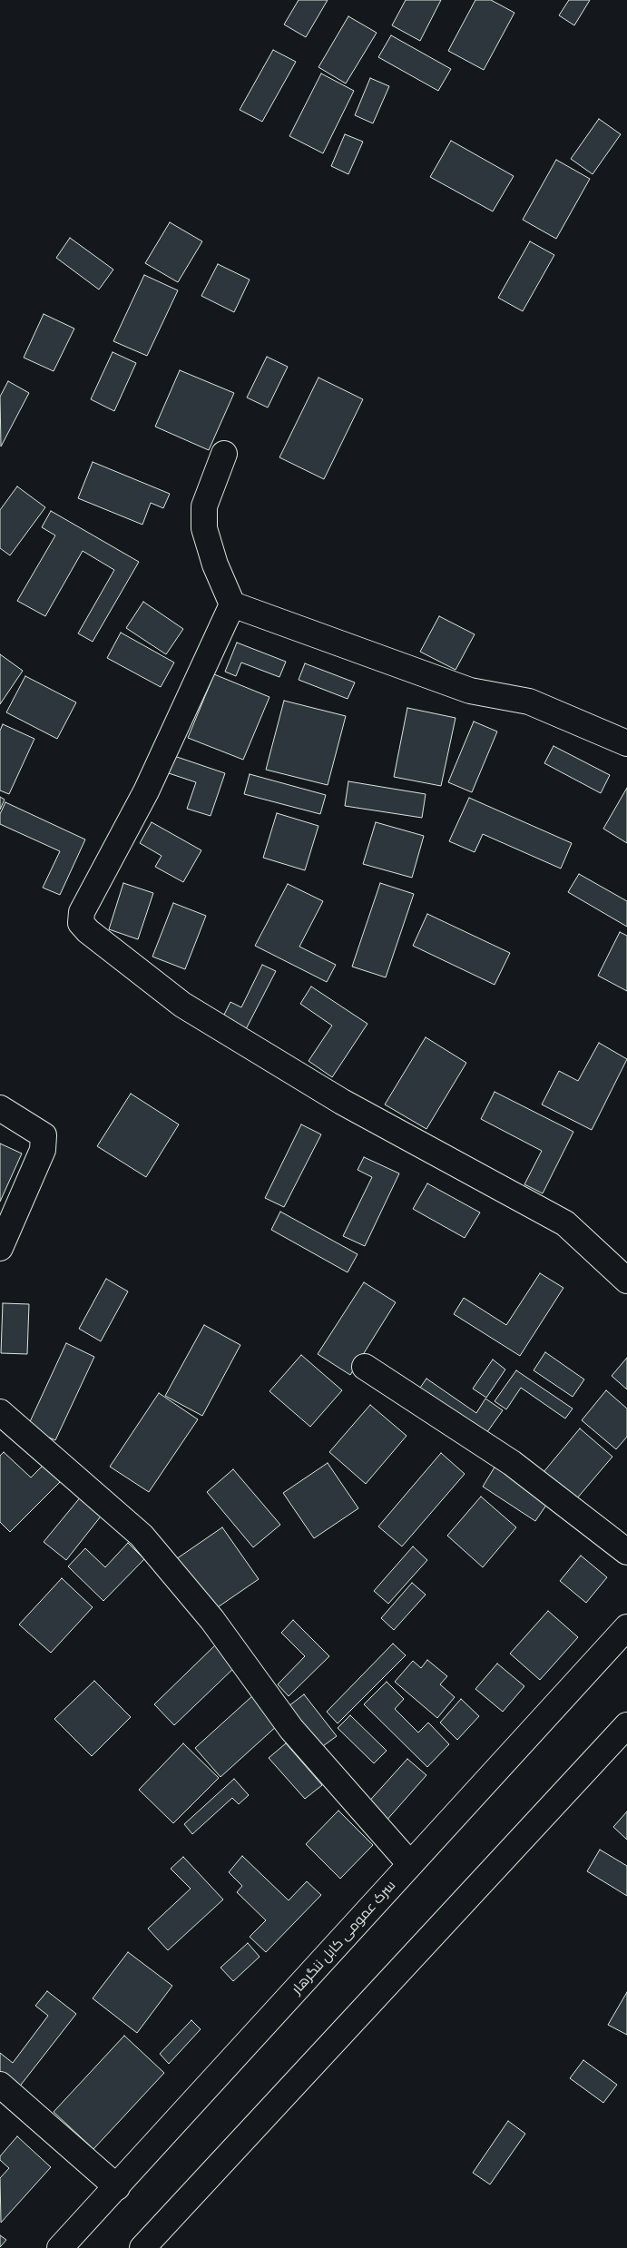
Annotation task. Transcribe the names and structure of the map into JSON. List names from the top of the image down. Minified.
{"streets":{"main road":["سرک عمومی کابل ننگرهار"]}}
